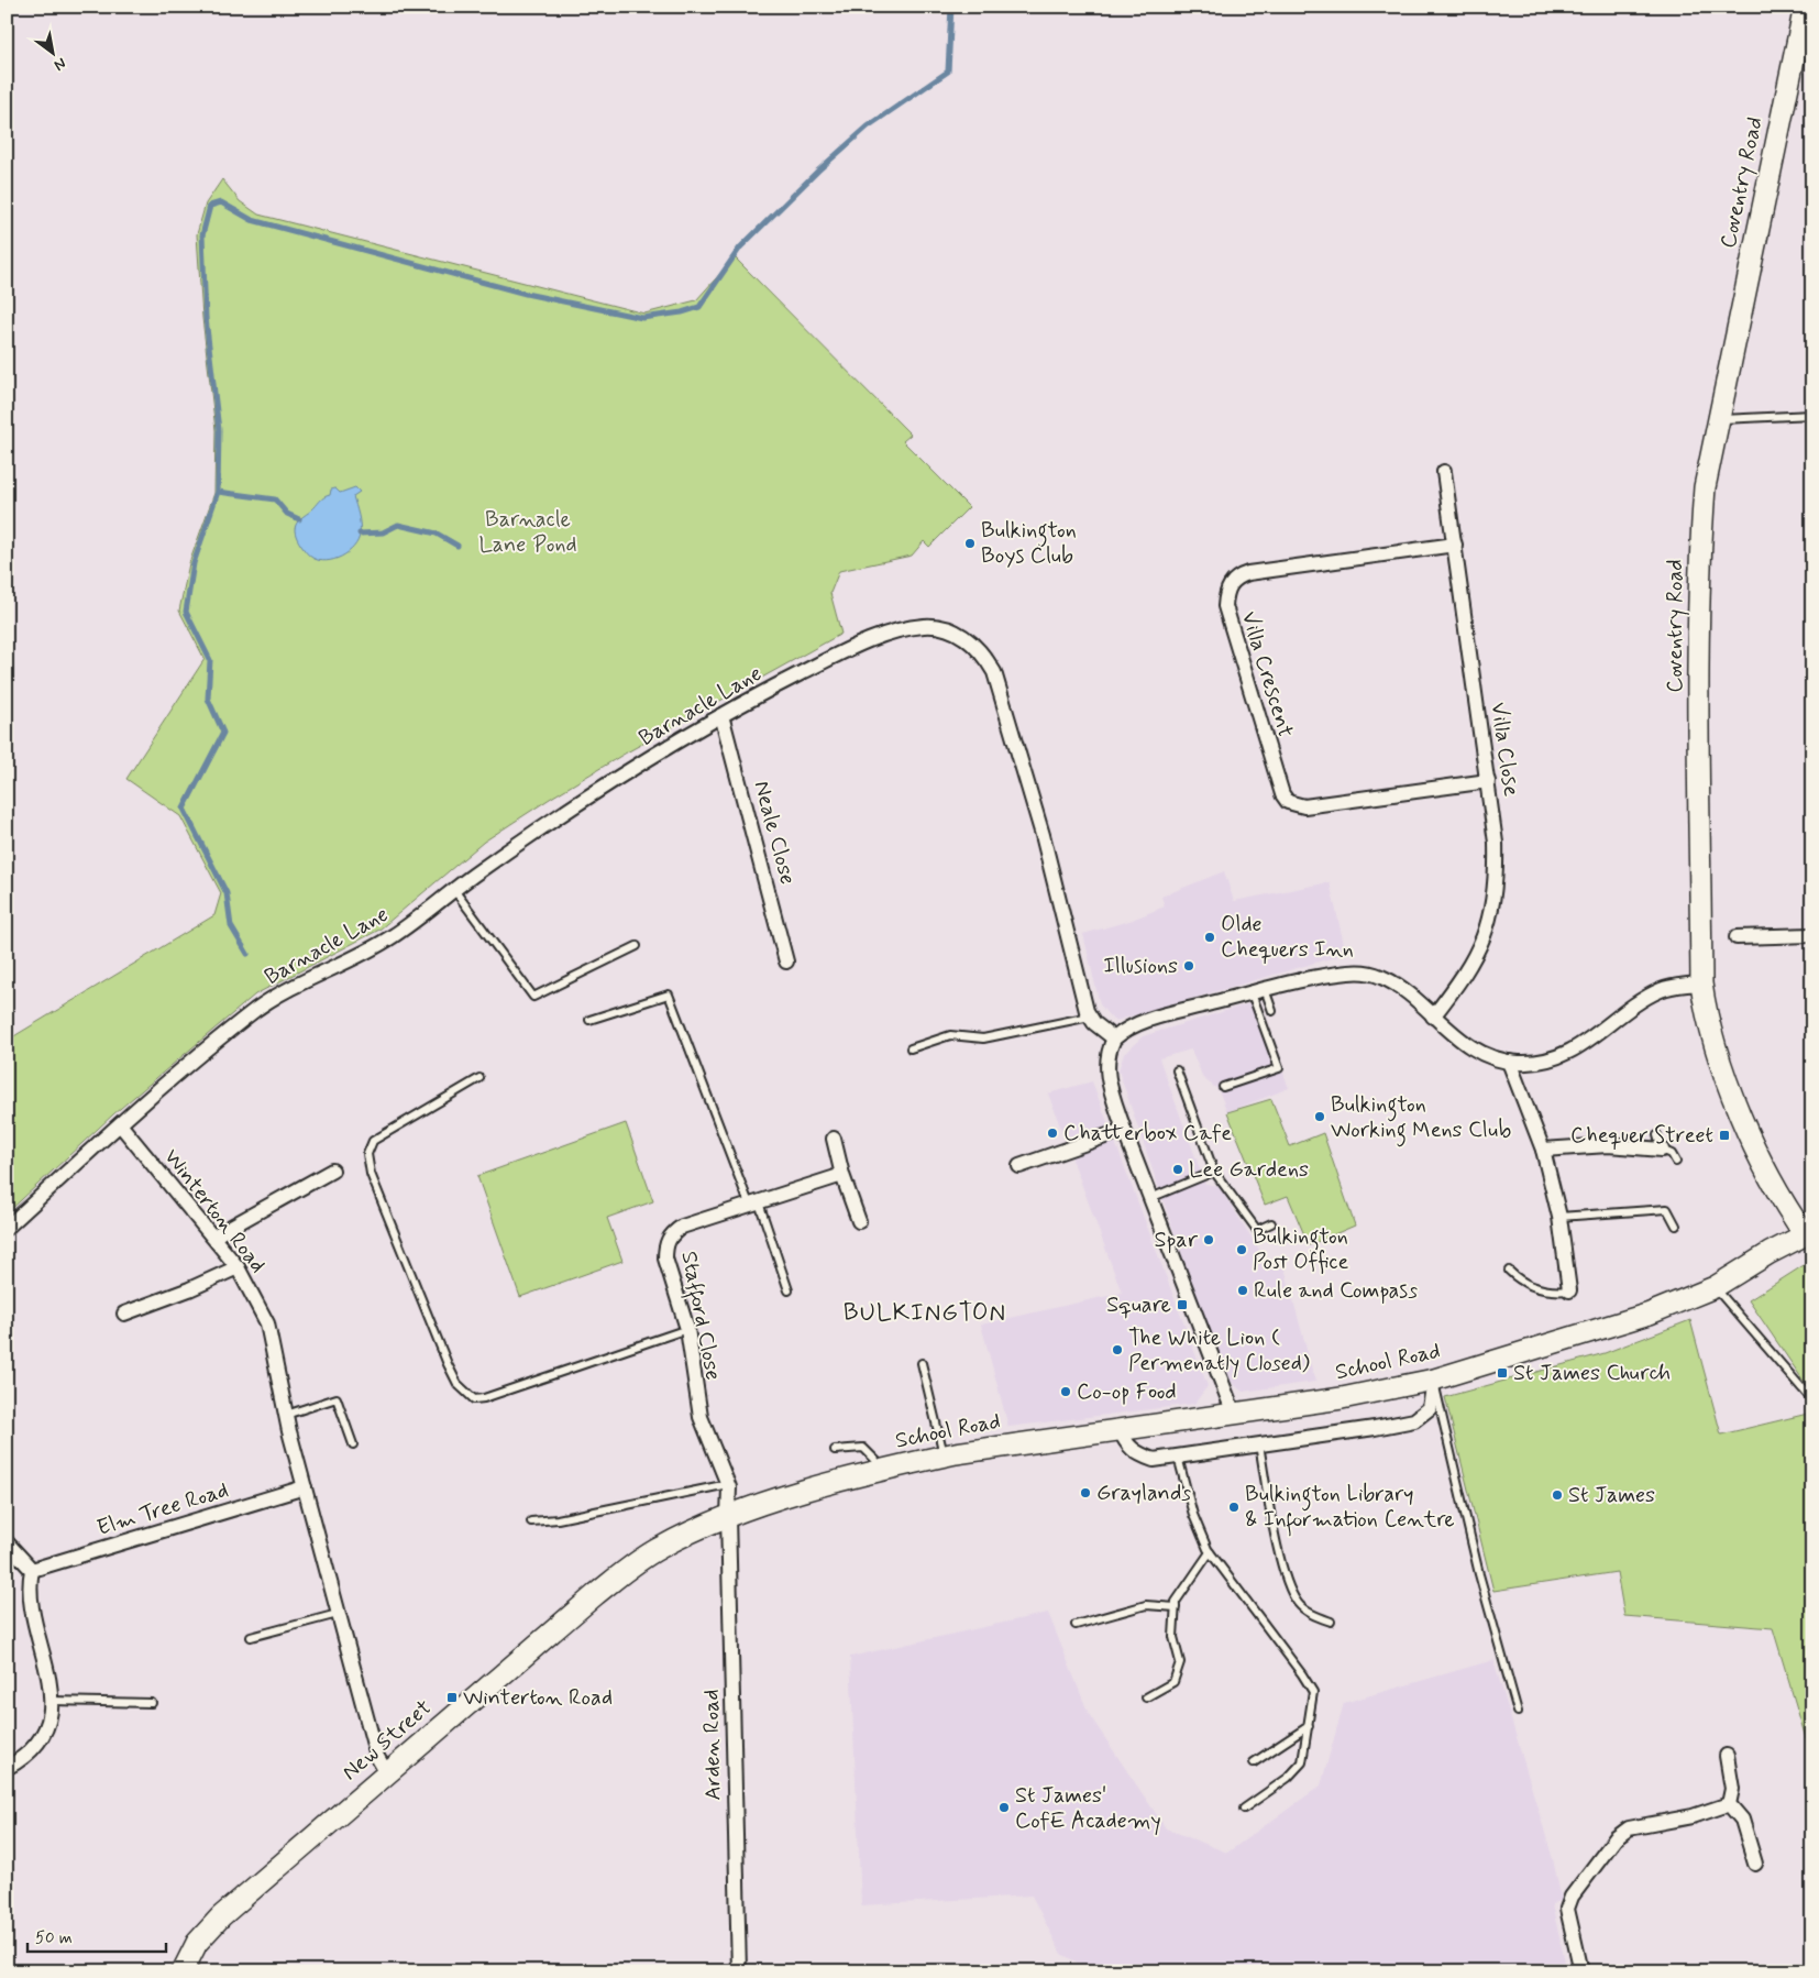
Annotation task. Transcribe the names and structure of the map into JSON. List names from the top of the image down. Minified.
{"streets":{"main road":["Coventry Road","School Road","New Street"],"street":["Villa Crescent","Barnacle Lane","Villa Close","Neale Close","Winterton Road","Stafford Close","Elm Tree Road","Arden Road"]},"crossings":[["Coventry Road","School Road"],["Villa Crescent","Villa Close"],["Barnacle Lane","Neale Close"],["Barnacle Lane","Winterton Road"],["Winterton Road","Elm Tree Road"],["Winterton Road","New Street"],["Stafford Close","School Road"],["Stafford Close","New Street"],["Stafford Close","Arden Road"],["School Road","New Street"],["School Road","Arden Road"],["New Street","Arden Road"]],"districts":["BULKINGTON"],"parks":["Barnacle Lane Pond"],"places":{"other":["Bulkington Boys Club","Olde Chequers Inn","Illusions","Bulkington Working Mens Club","Chatterbox Cafe","Lee Gardens","Spar","Bulkington Post Office","Rule and Compass","The White Lion ( Permenatly Closed)","Co-op Food","Graylands","St James","Bulkington Library & Information Centre","St James' CofE Academy"],"transit":["Chequer Street","Square","St James Church","Winterton Road"]},"scale_bar":"50 m","north":"bottom right"}
